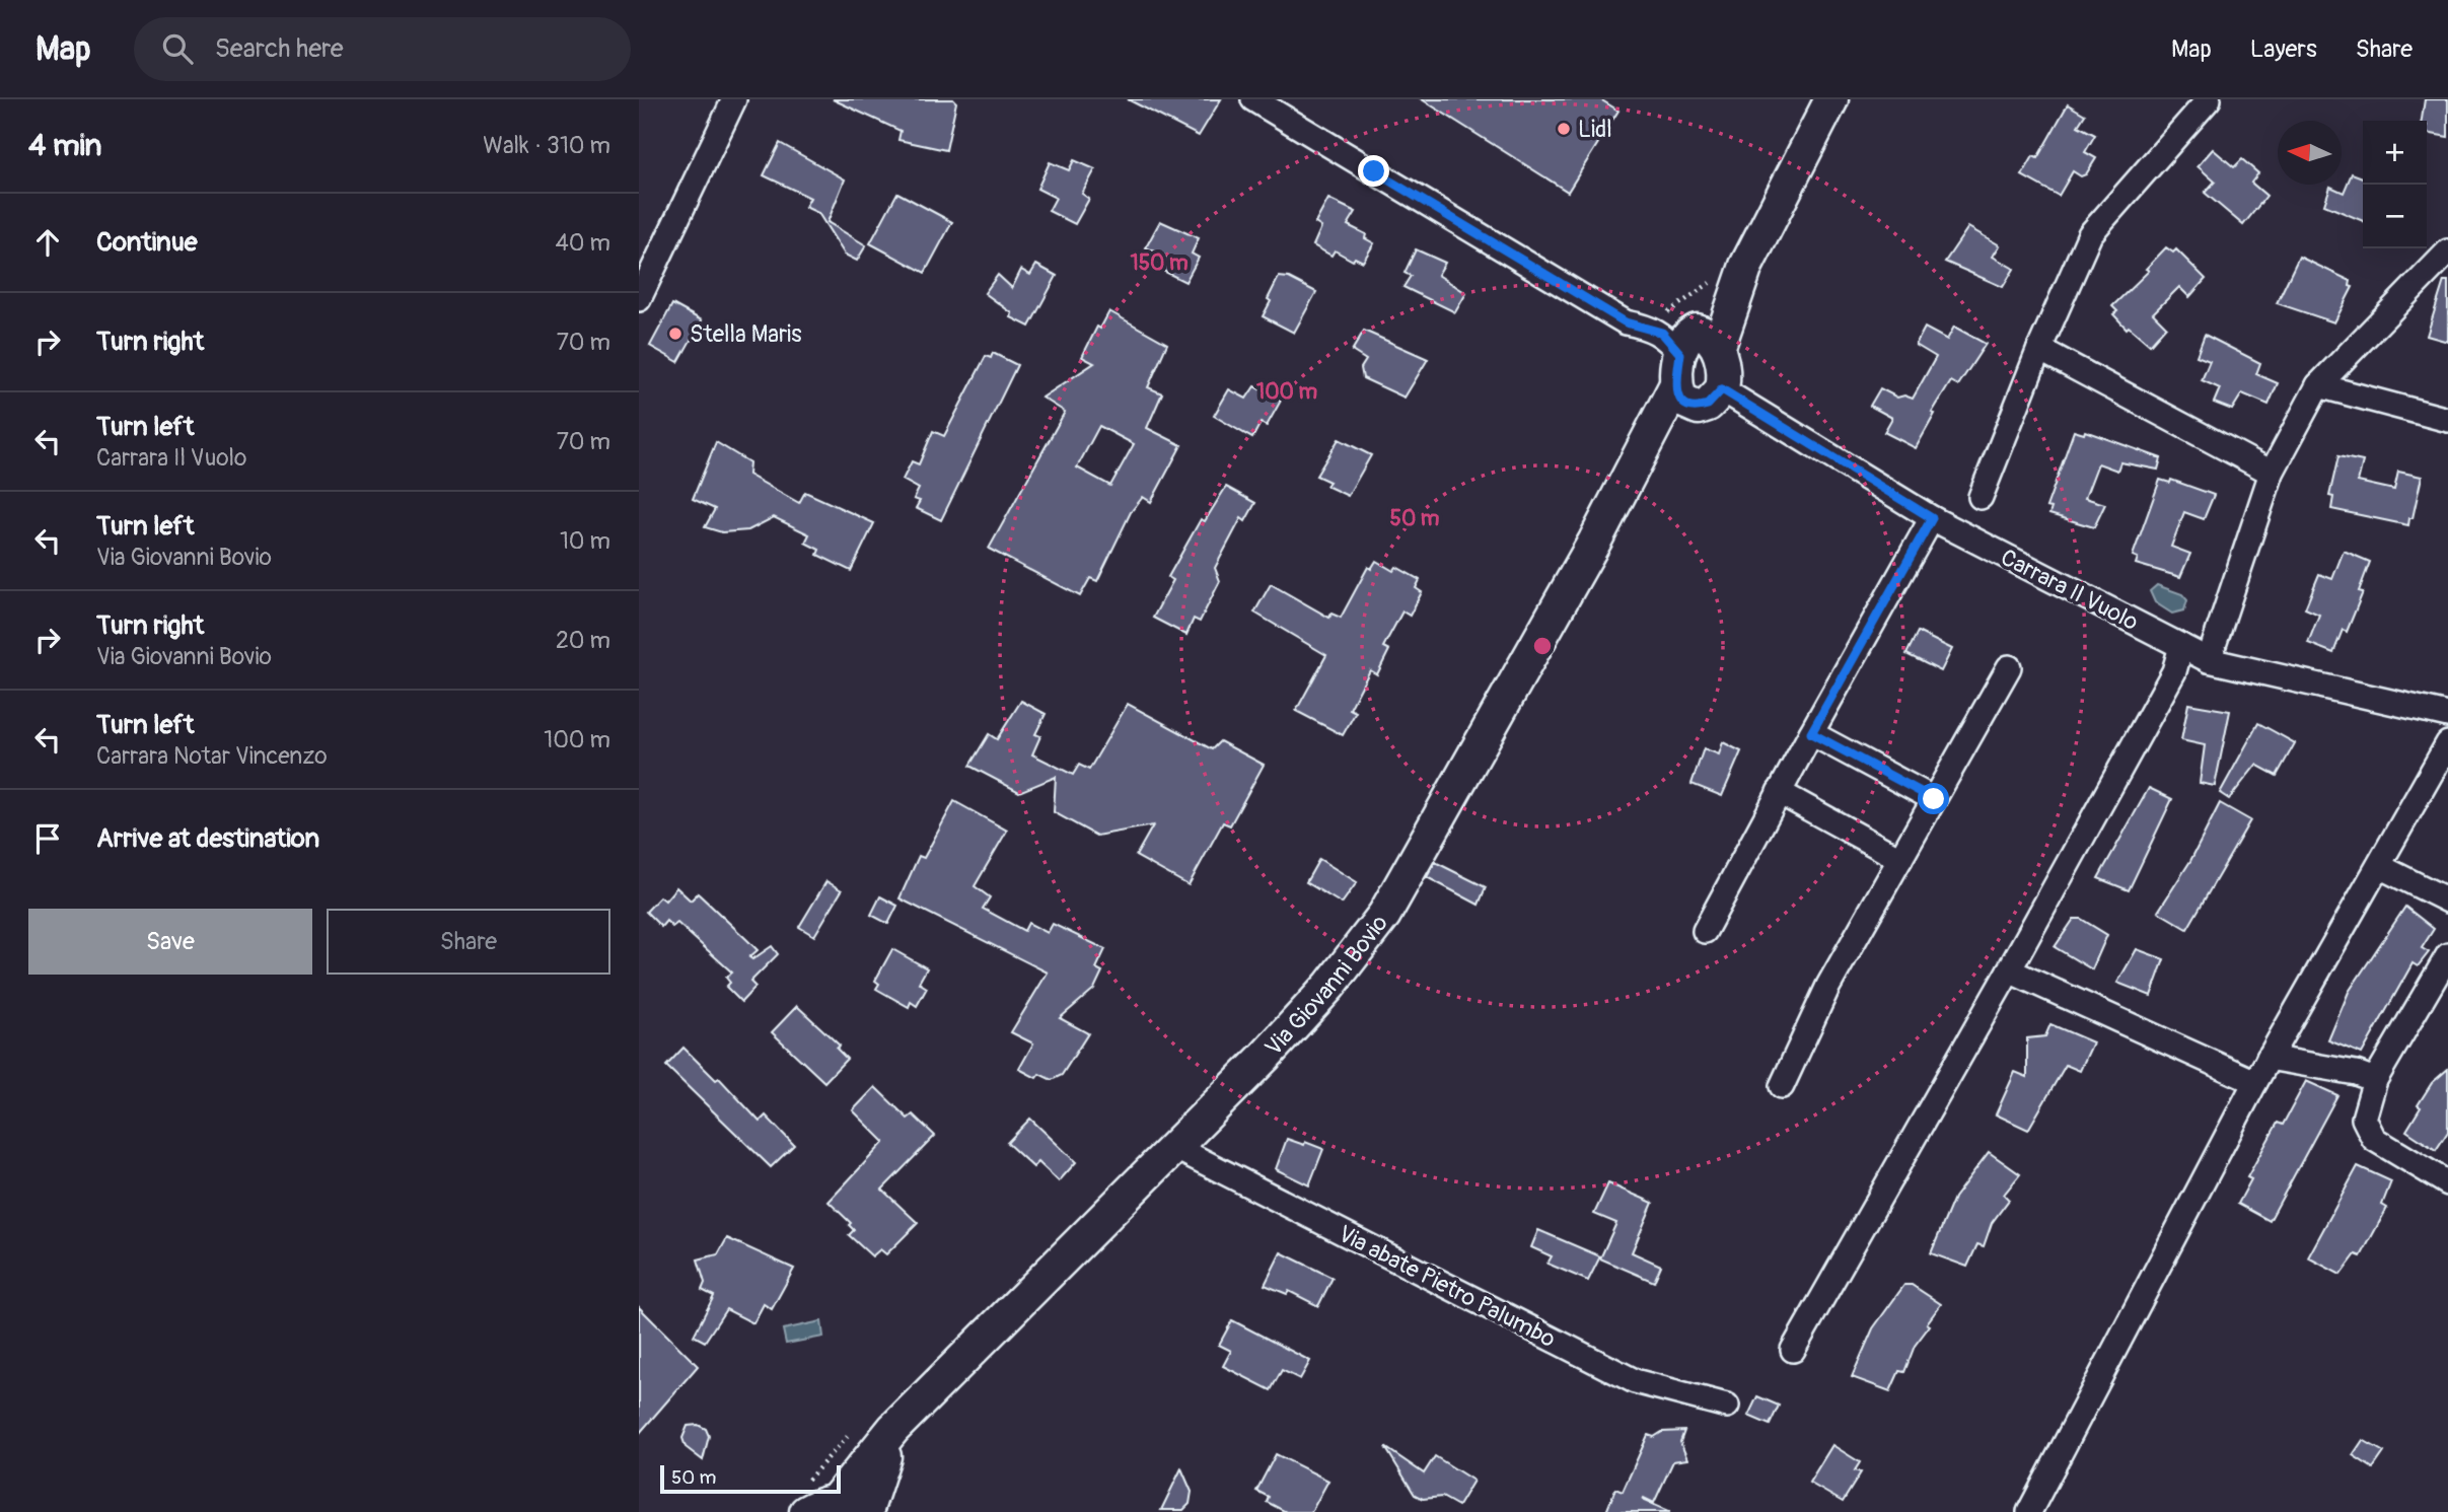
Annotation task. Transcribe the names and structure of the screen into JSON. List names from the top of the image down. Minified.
{"streets":{"main road":["Via Giovanni Bovio"],"street":["Carrara Il Vuolo","Via abate Pietro Palumbo"]},"crossings":[["Carrara Il Vuolo","Via Giovanni Bovio"],["Via Giovanni Bovio","Via abate Pietro Palumbo"]],"places":["Lidl","Stella Maris"],"scale_bar":"50 m","north":"left","page":{"header":"Map","search":"Search here","nav":["Map","Layers","Share"],"heading":["4 min","Walk · 310 m"],"map_buttons":["+","−"],"list":[["Continue","40 m"],["Turn right","70 m"],["Turn left","Carrara Il Vuolo","70 m"],["Turn left","Via Giovanni Bovio","10 m"],["Turn right","Via Giovanni Bovio","20 m"],["Turn left","Carrara Notar Vincenzo","100 m"],"Arrive at destination"],"buttons":["Save","Share"],"scale":"50 m"},"rings":["150 m","100 m","50 m"]}
